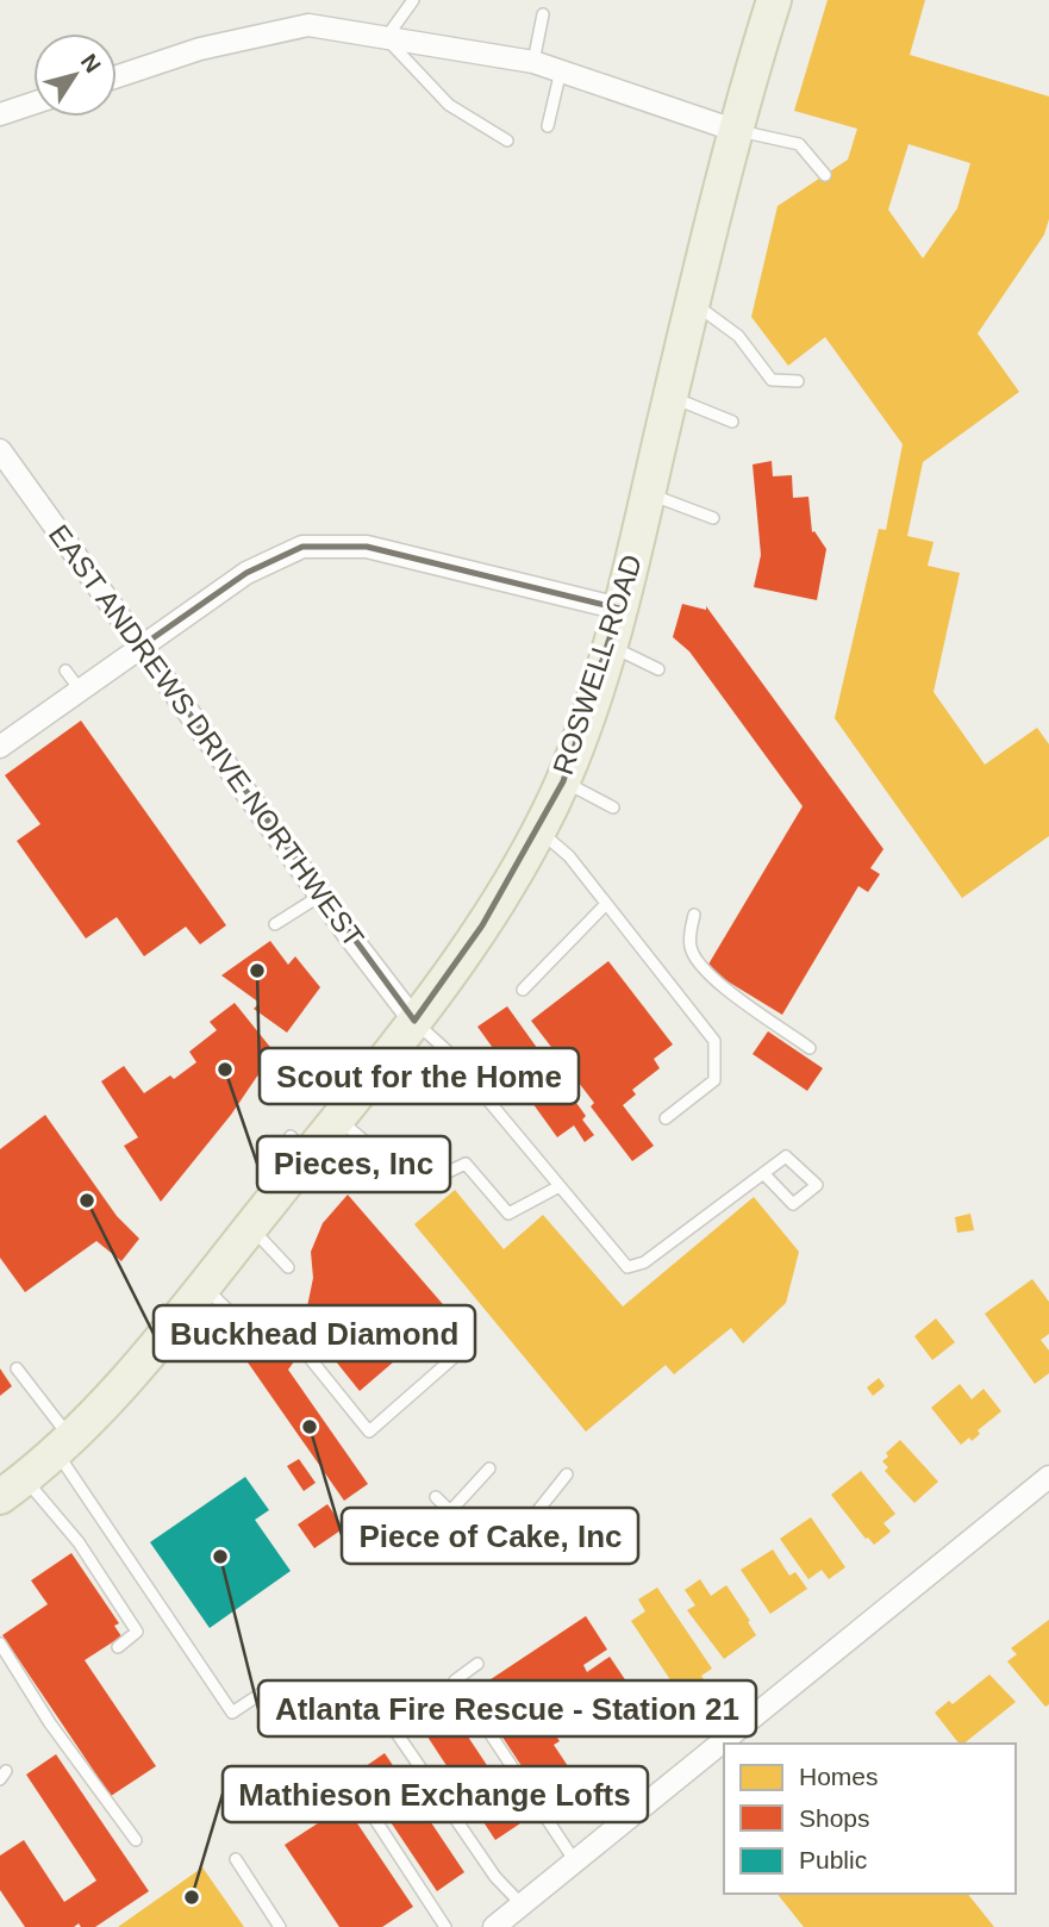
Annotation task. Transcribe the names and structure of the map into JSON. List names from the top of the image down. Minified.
{"streets":{"main road":["ROSWELL ROAD"],"street":["EAST ANDREWS DRIVE NORTHWEST"]},"crossings":[["ROSWELL ROAD","EAST ANDREWS DRIVE NORTHWEST"]],"places":["Scout for the Home","Pieces, Inc","Buckhead Diamond","Piece of Cake, Inc","Atlanta Fire Rescue - Station 21","Mathieson Exchange Lofts"],"legend":["Homes","Shops","Public"],"north":"top right"}
